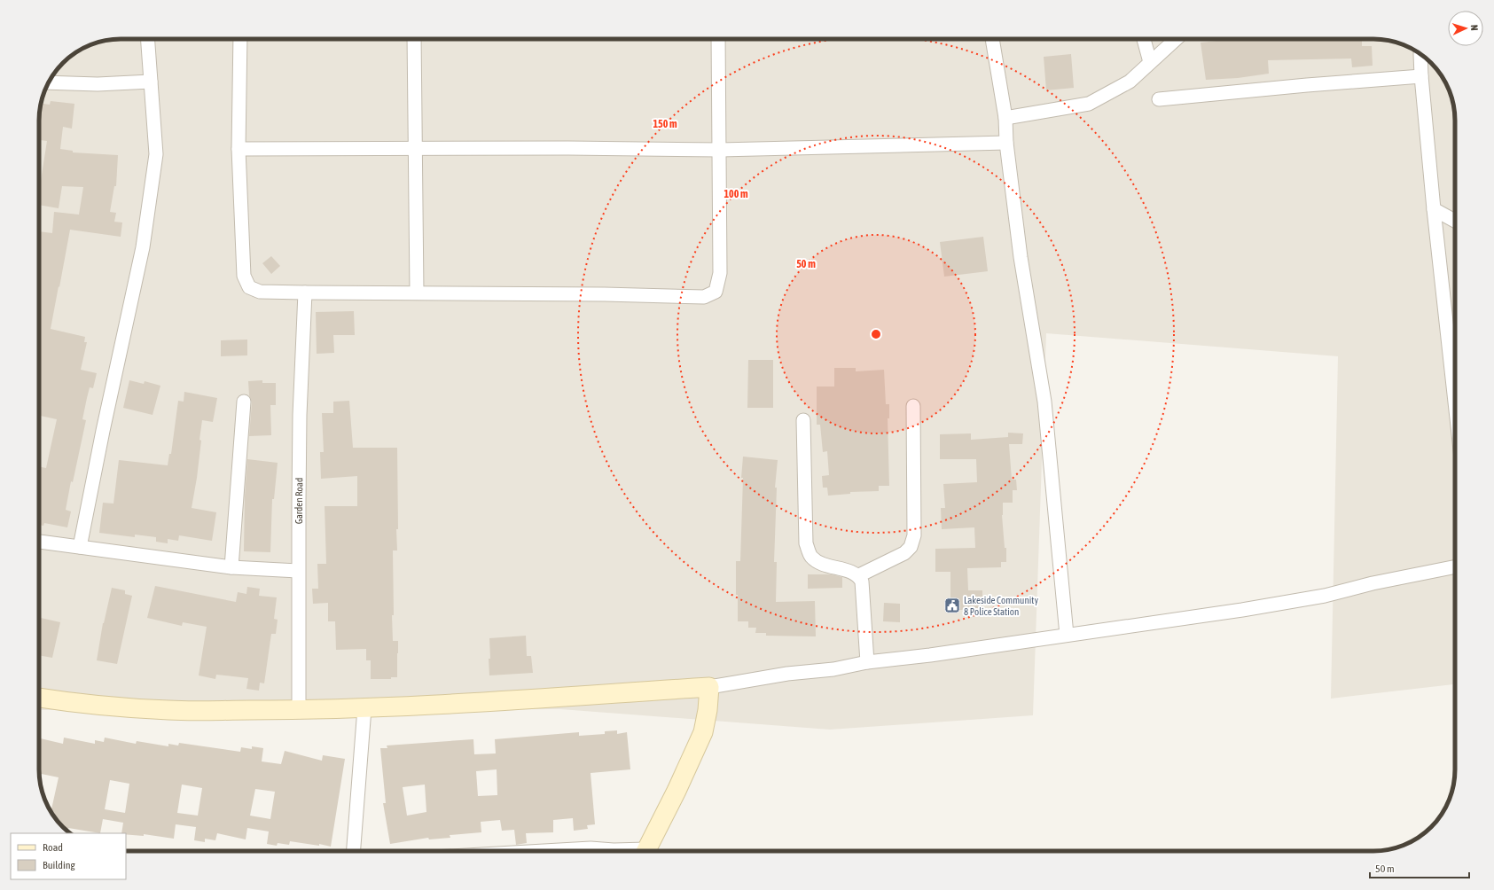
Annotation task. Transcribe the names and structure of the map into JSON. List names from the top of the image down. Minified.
{"streets":{"street":["Garden Road"]},"places":{"public building":["Lakeside Community 8 Police Station"]},"legend":["Road","Building"],"scale_bar":"50 m","north":"right","rings":["150 m","100 m","50 m"]}
